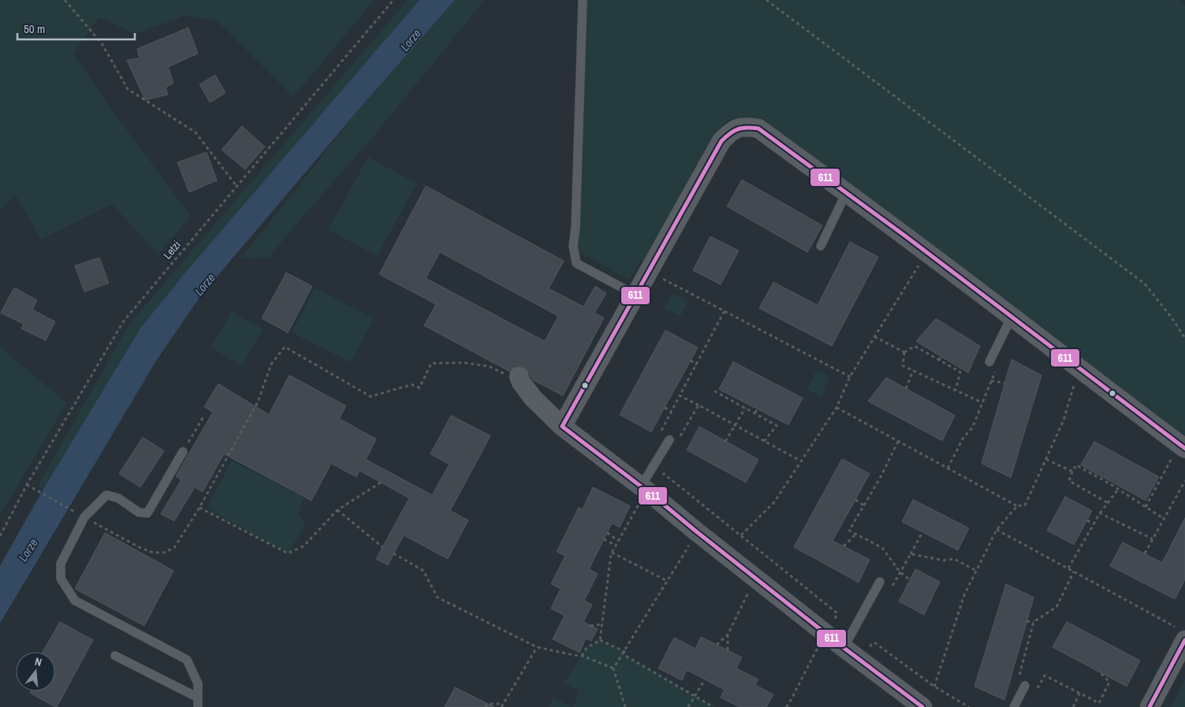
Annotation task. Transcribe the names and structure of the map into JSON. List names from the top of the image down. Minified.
{"streets":{"path":["Letzi"]},"water":["Lorze"],"lines":["transit line 611"],"scale_bar":"50 m","north":"top"}
